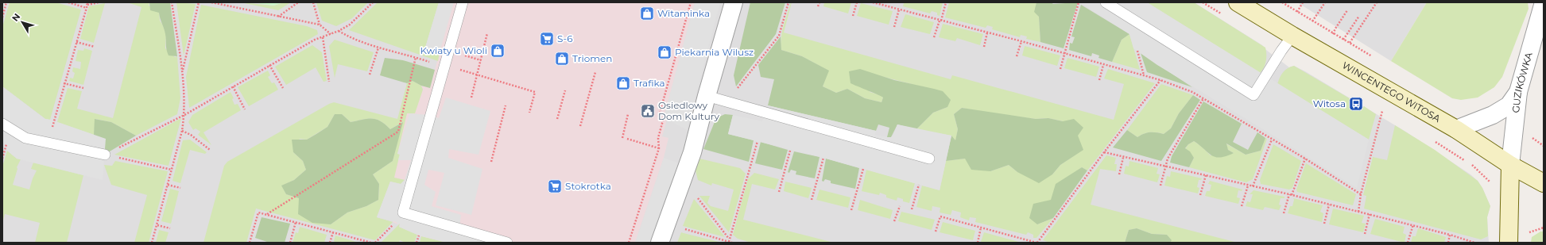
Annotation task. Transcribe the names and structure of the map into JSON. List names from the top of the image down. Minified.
{"streets":{"street":["GUZIKÓWKA","WINCENTEGO WITOSA"]},"crossings":[["GUZIKÓWKA","WINCENTEGO WITOSA"]],"places":{"shop":["Witaminka","Kwiaty u Wioli","Piekarnia Wilusz","Triomen","Trafika"],"supermarket":["S-6","Stokrotka"],"bus stop":["Witosa"],"public building":["Osiedlowy Dom Kultury"]},"north":"top left"}
